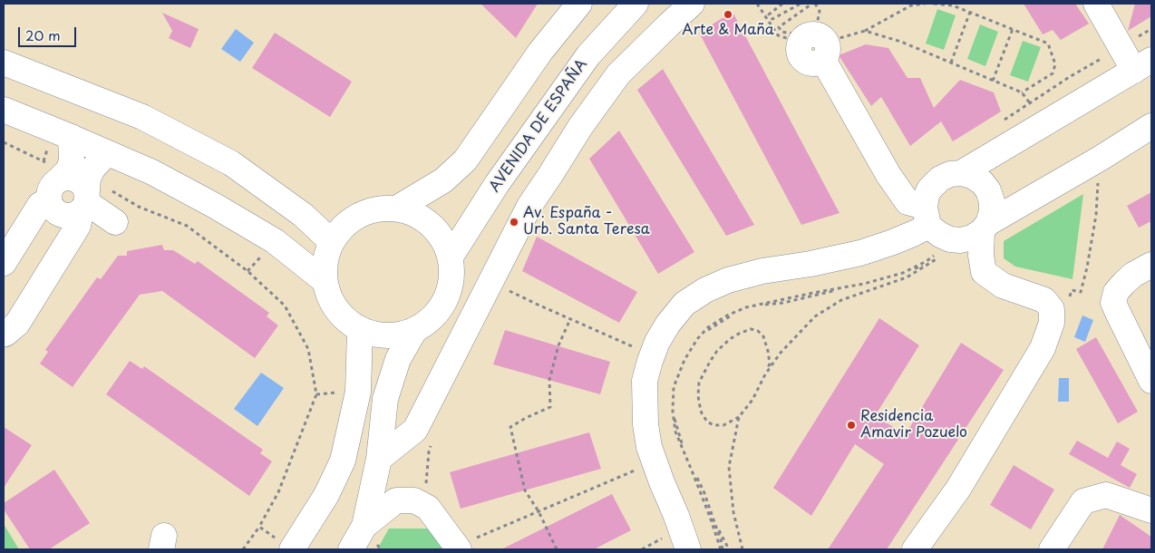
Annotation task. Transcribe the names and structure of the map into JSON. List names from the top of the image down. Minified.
{"streets":{"street":["AVENIDA DE ESPAÑA"]},"places":["Arte & Maña","Av. España - Urb. Santa Teresa","Residencia Amavir Pozuelo"],"scale_bar":"20 m"}
